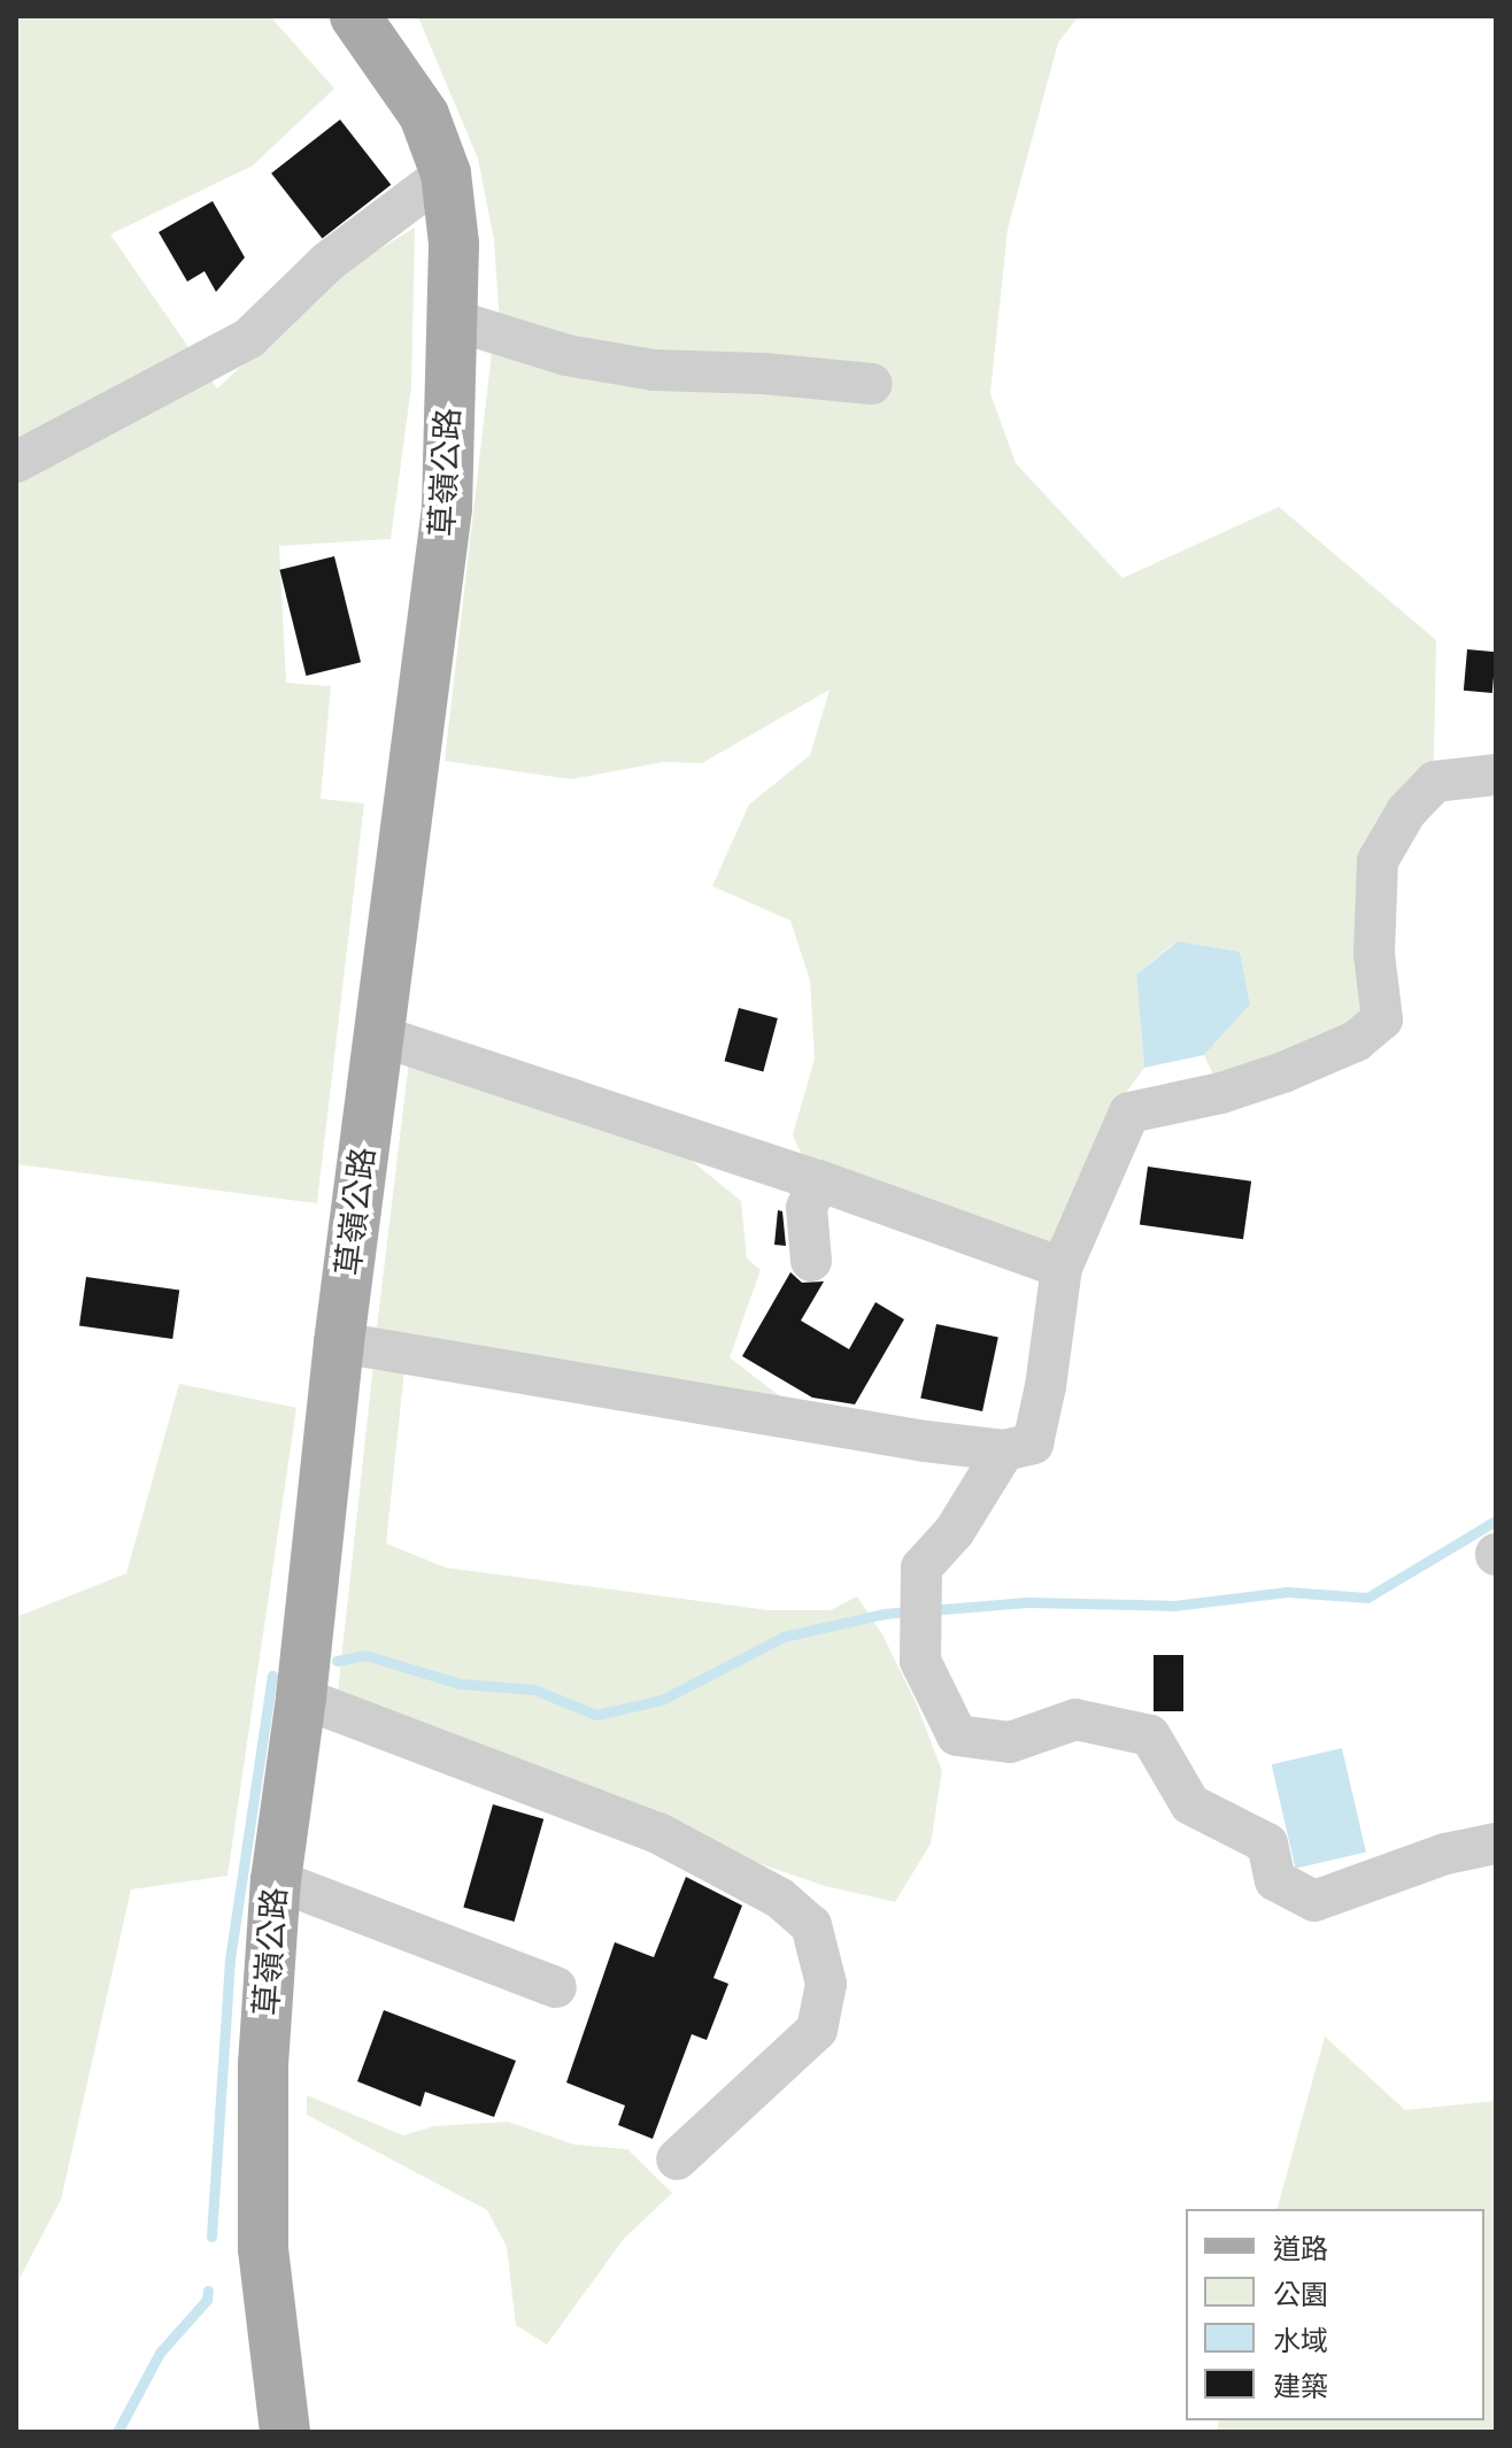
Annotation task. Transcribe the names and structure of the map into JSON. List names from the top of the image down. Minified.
{"streets":{"main road":["草嶺公路"]},"legend":["道路","公園","水域","建築"]}
